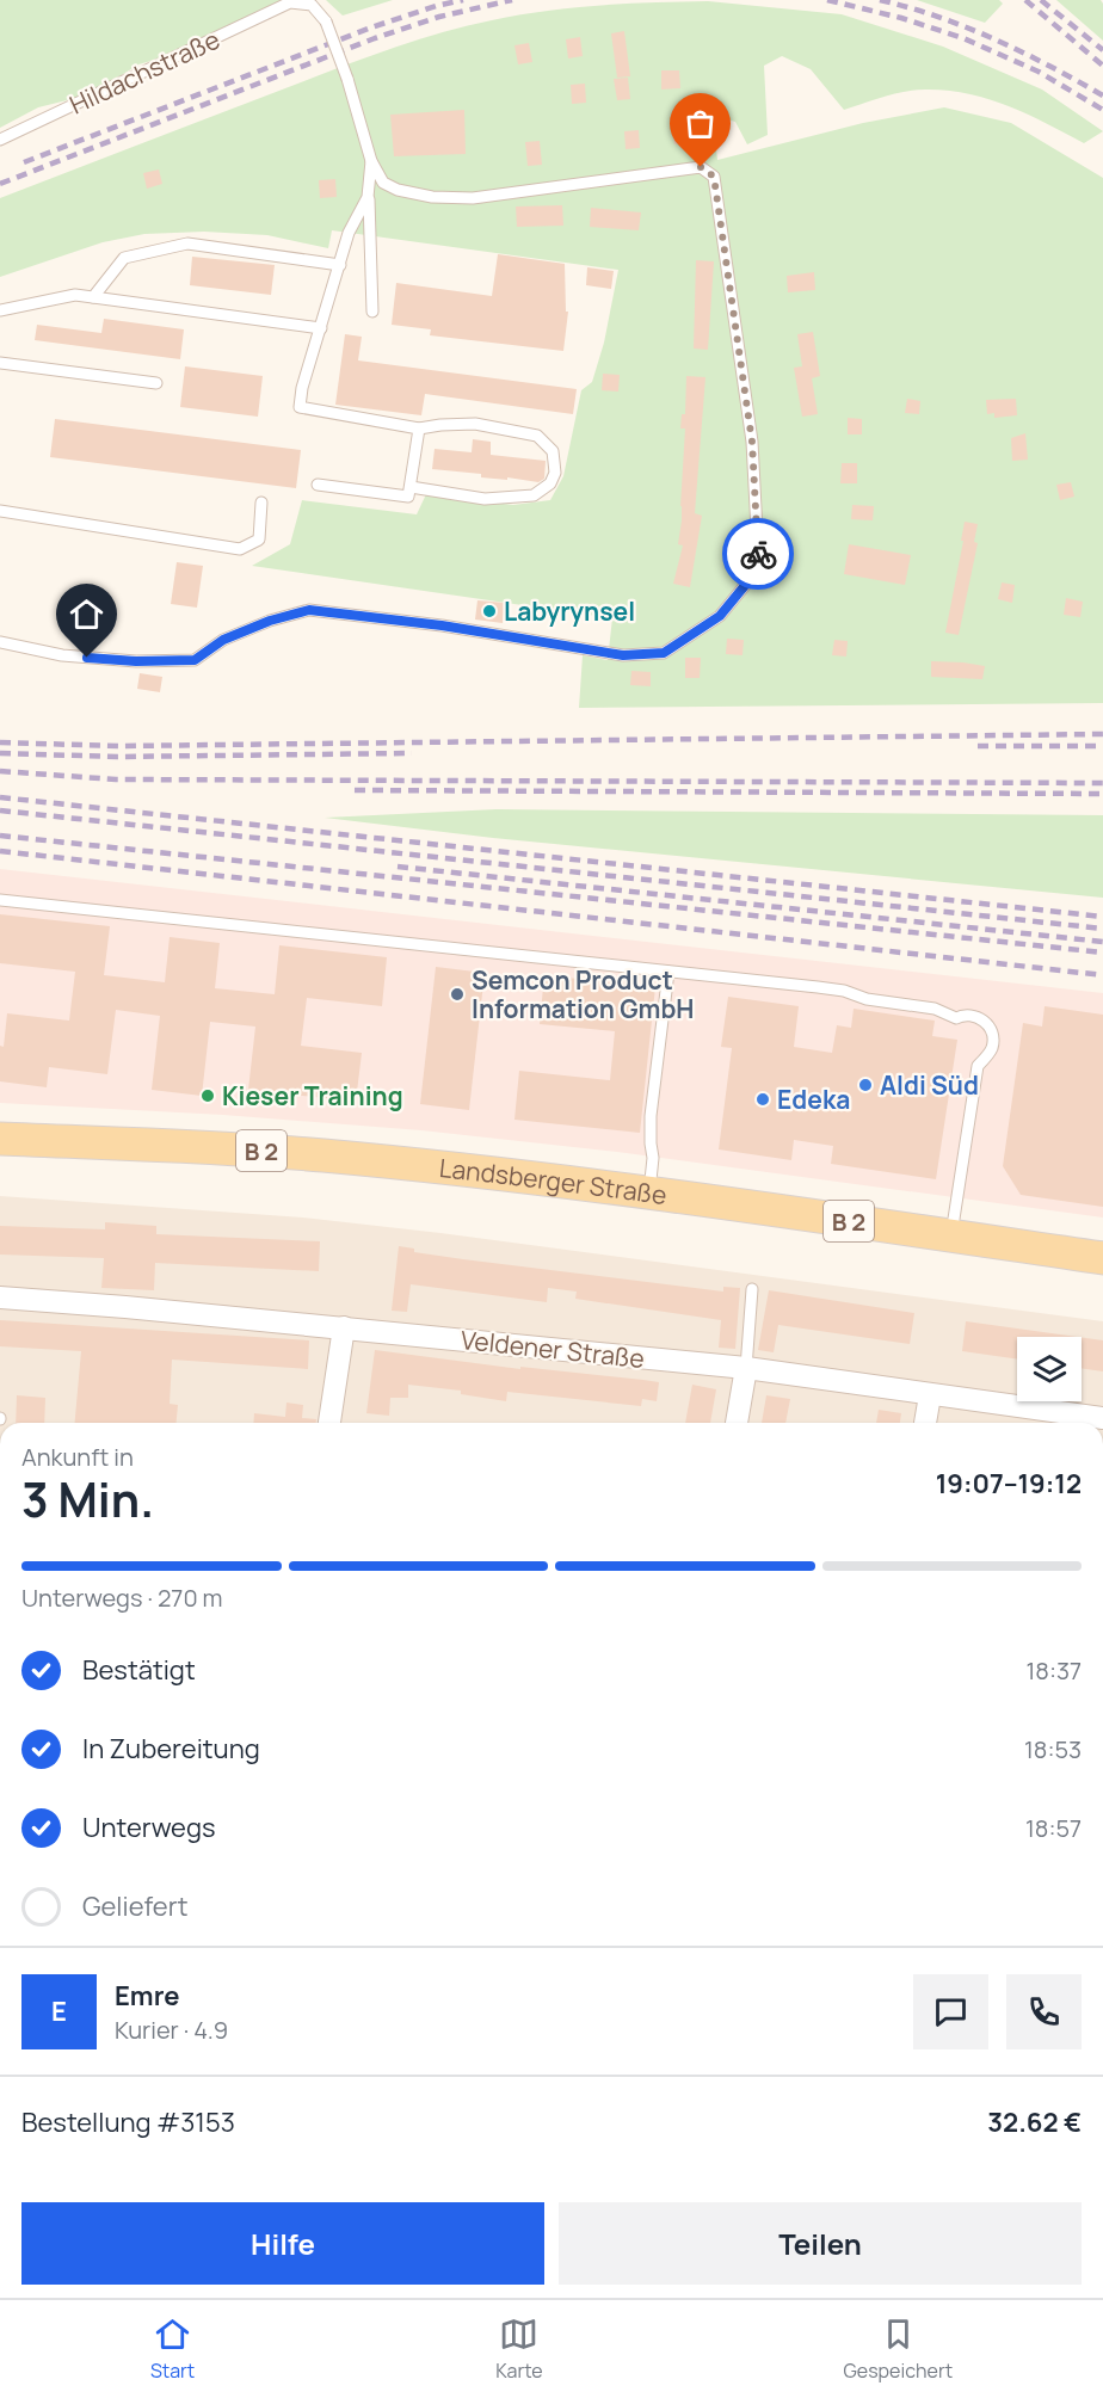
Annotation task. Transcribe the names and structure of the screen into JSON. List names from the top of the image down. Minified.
{"streets":{"main road":["B 2","Landsberger Straße"],"street":["Veldener Straße"],"lane":["Hildachstraße"]},"places":["Labyrynsel","Semcon Product Information GmbH","Aldi Süd","Kieser Training","Edeka"],"page":{"heading":["3 Min.","Ankunft in","19:07–19:12"],"panel":["Emre","Kurier · 4.9","Bestellung #3153","32.62 €"],"bar":"Unterwegs · 270 m","list":[["Bestätigt","18:37"],["In Zubereitung","18:53"],["Unterwegs","18:57"],"Geliefert"],"round":"E","buttons":["Hilfe","Teilen"],"tabs":["Start","Karte","Gespeichert"]}}
